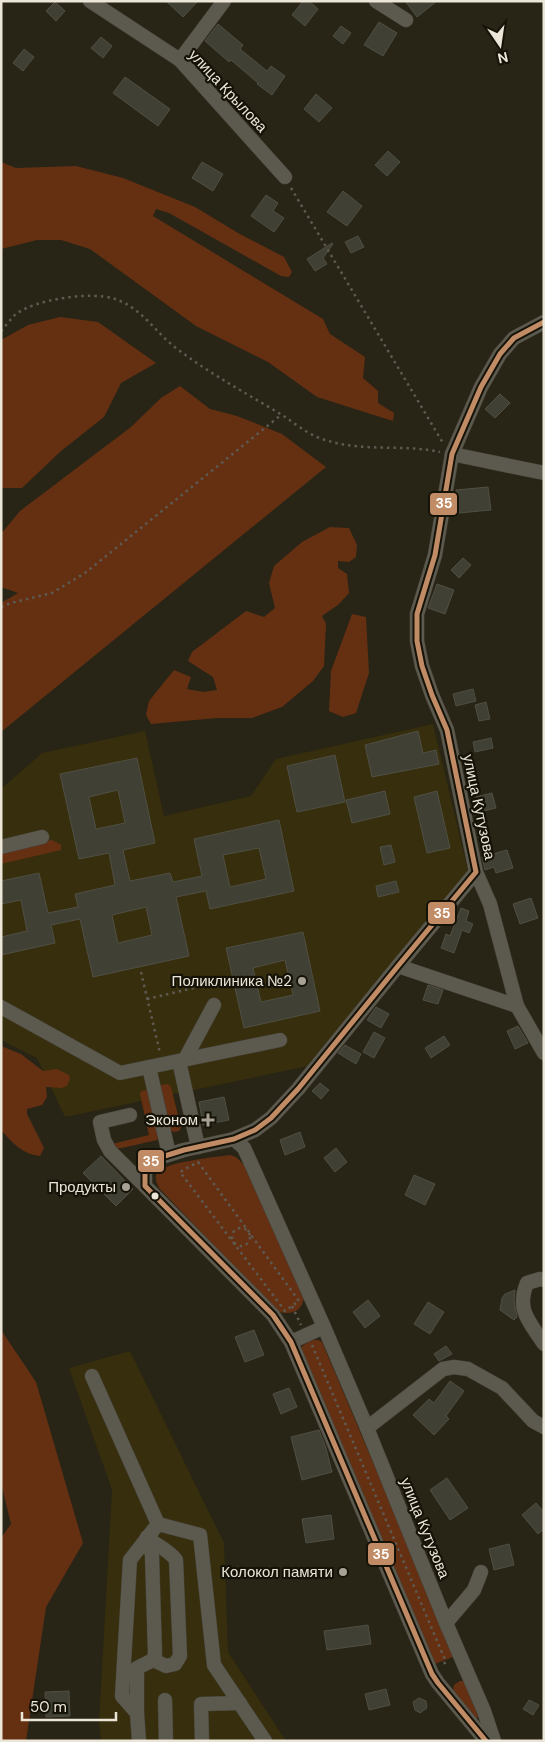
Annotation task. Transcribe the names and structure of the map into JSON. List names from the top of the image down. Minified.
{"streets":{"street":["улица Крылова","улица Кутузова"]},"places":{"other":["Поликлиника №2","Продукты","Колокол памяти"],"health":["Эконом"]},"lines":["transit line 35"],"scale_bar":"50 m","north":"bottom"}
